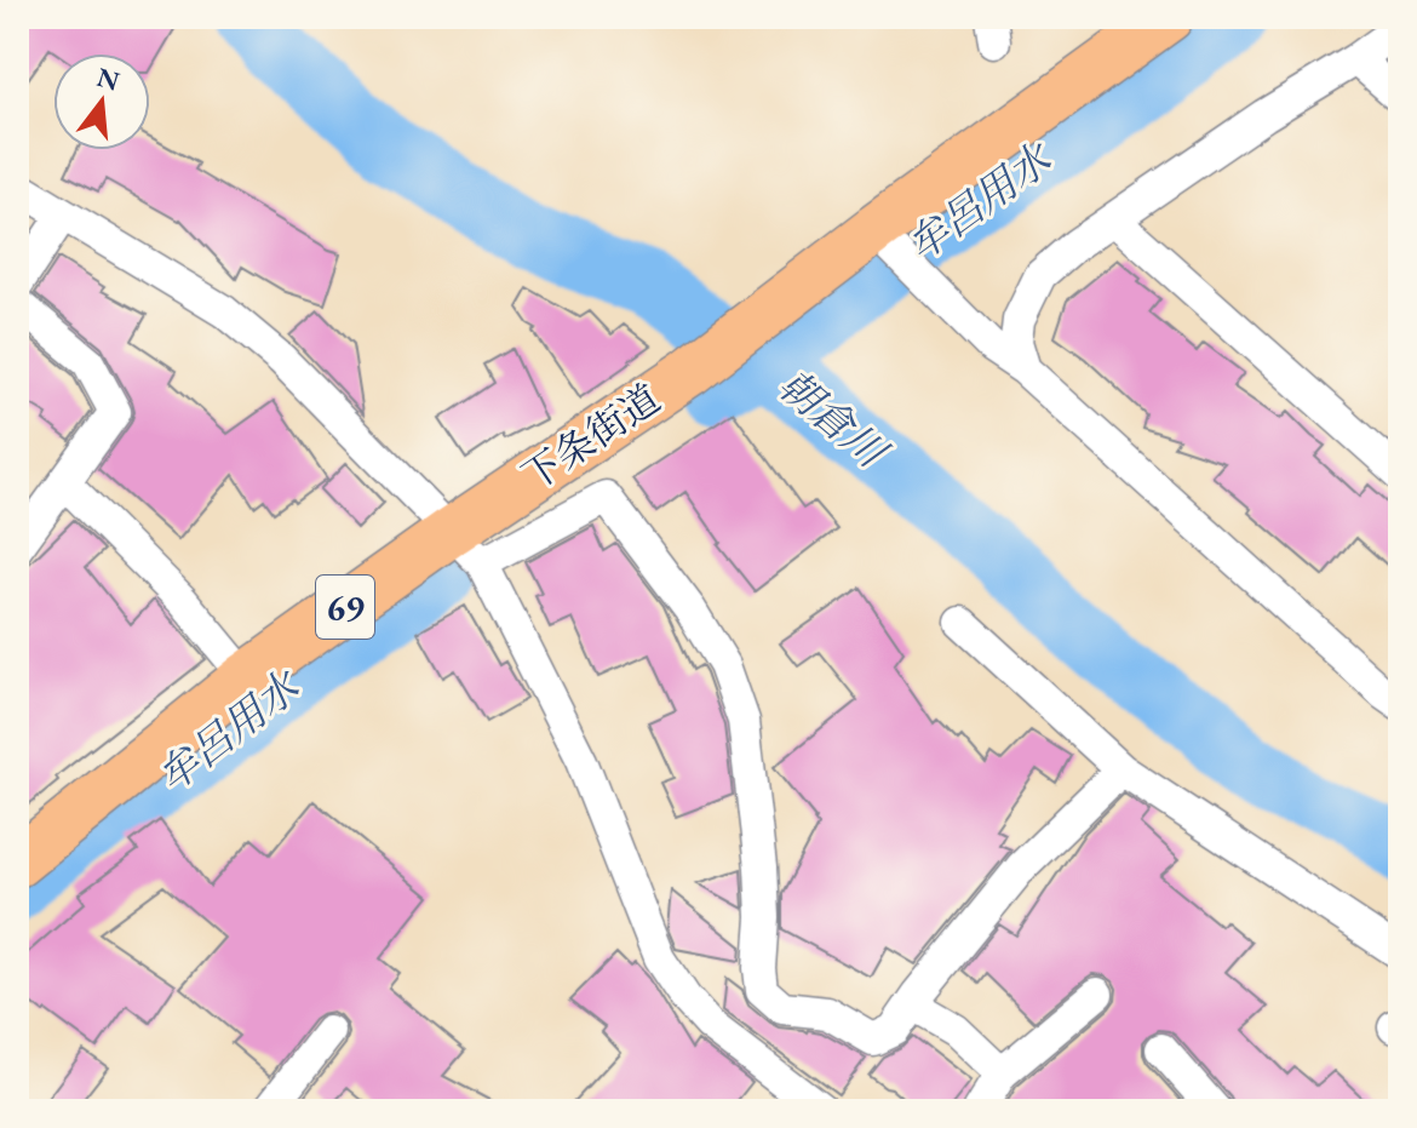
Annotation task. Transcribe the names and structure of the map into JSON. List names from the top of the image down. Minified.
{"streets":{"main road":["下条街道","69"]},"water":["牟呂用水","朝倉川"],"north":"top"}
